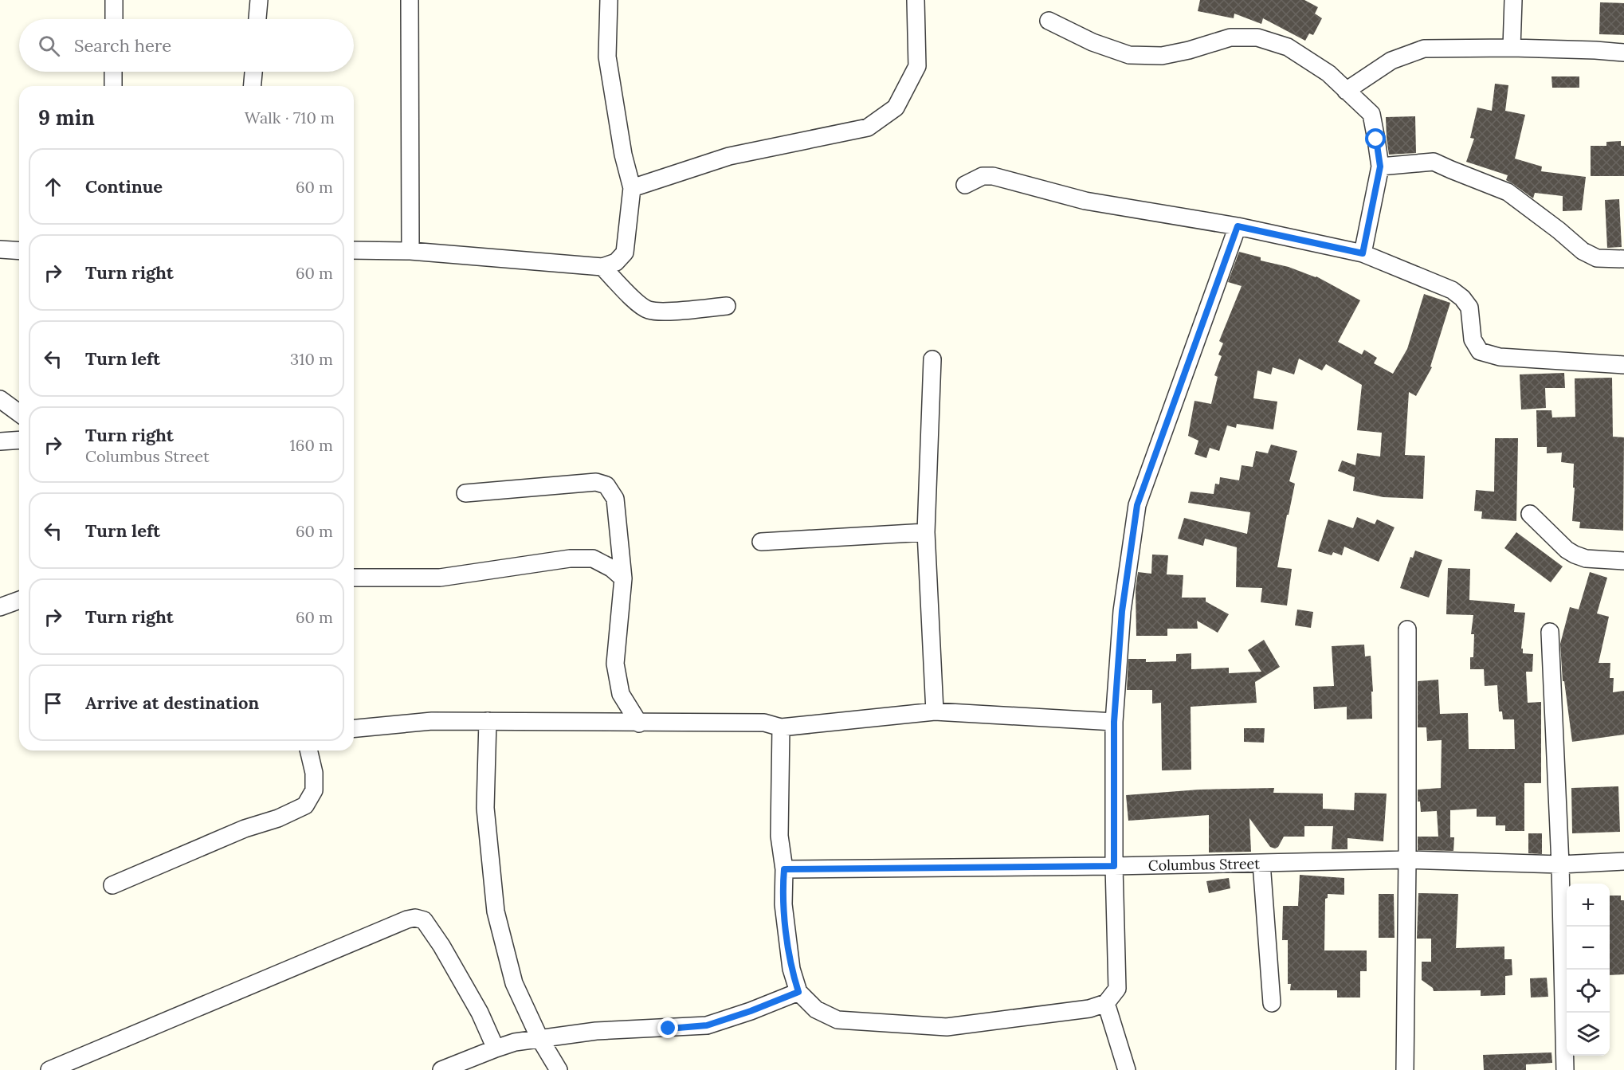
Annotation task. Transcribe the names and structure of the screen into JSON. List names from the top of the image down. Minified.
{"streets":{"street":["Columbus Street"]},"page":{"search":"Search here","heading":["9 min","Walk · 710 m"],"list":[["Continue","60 m"],["Turn right","60 m"],["Turn left","310 m"],["Turn right","Columbus Street","160 m"],["Turn left","60 m"],["Turn right","60 m"],"Arrive at destination"],"map_buttons":["+","−"]}}
